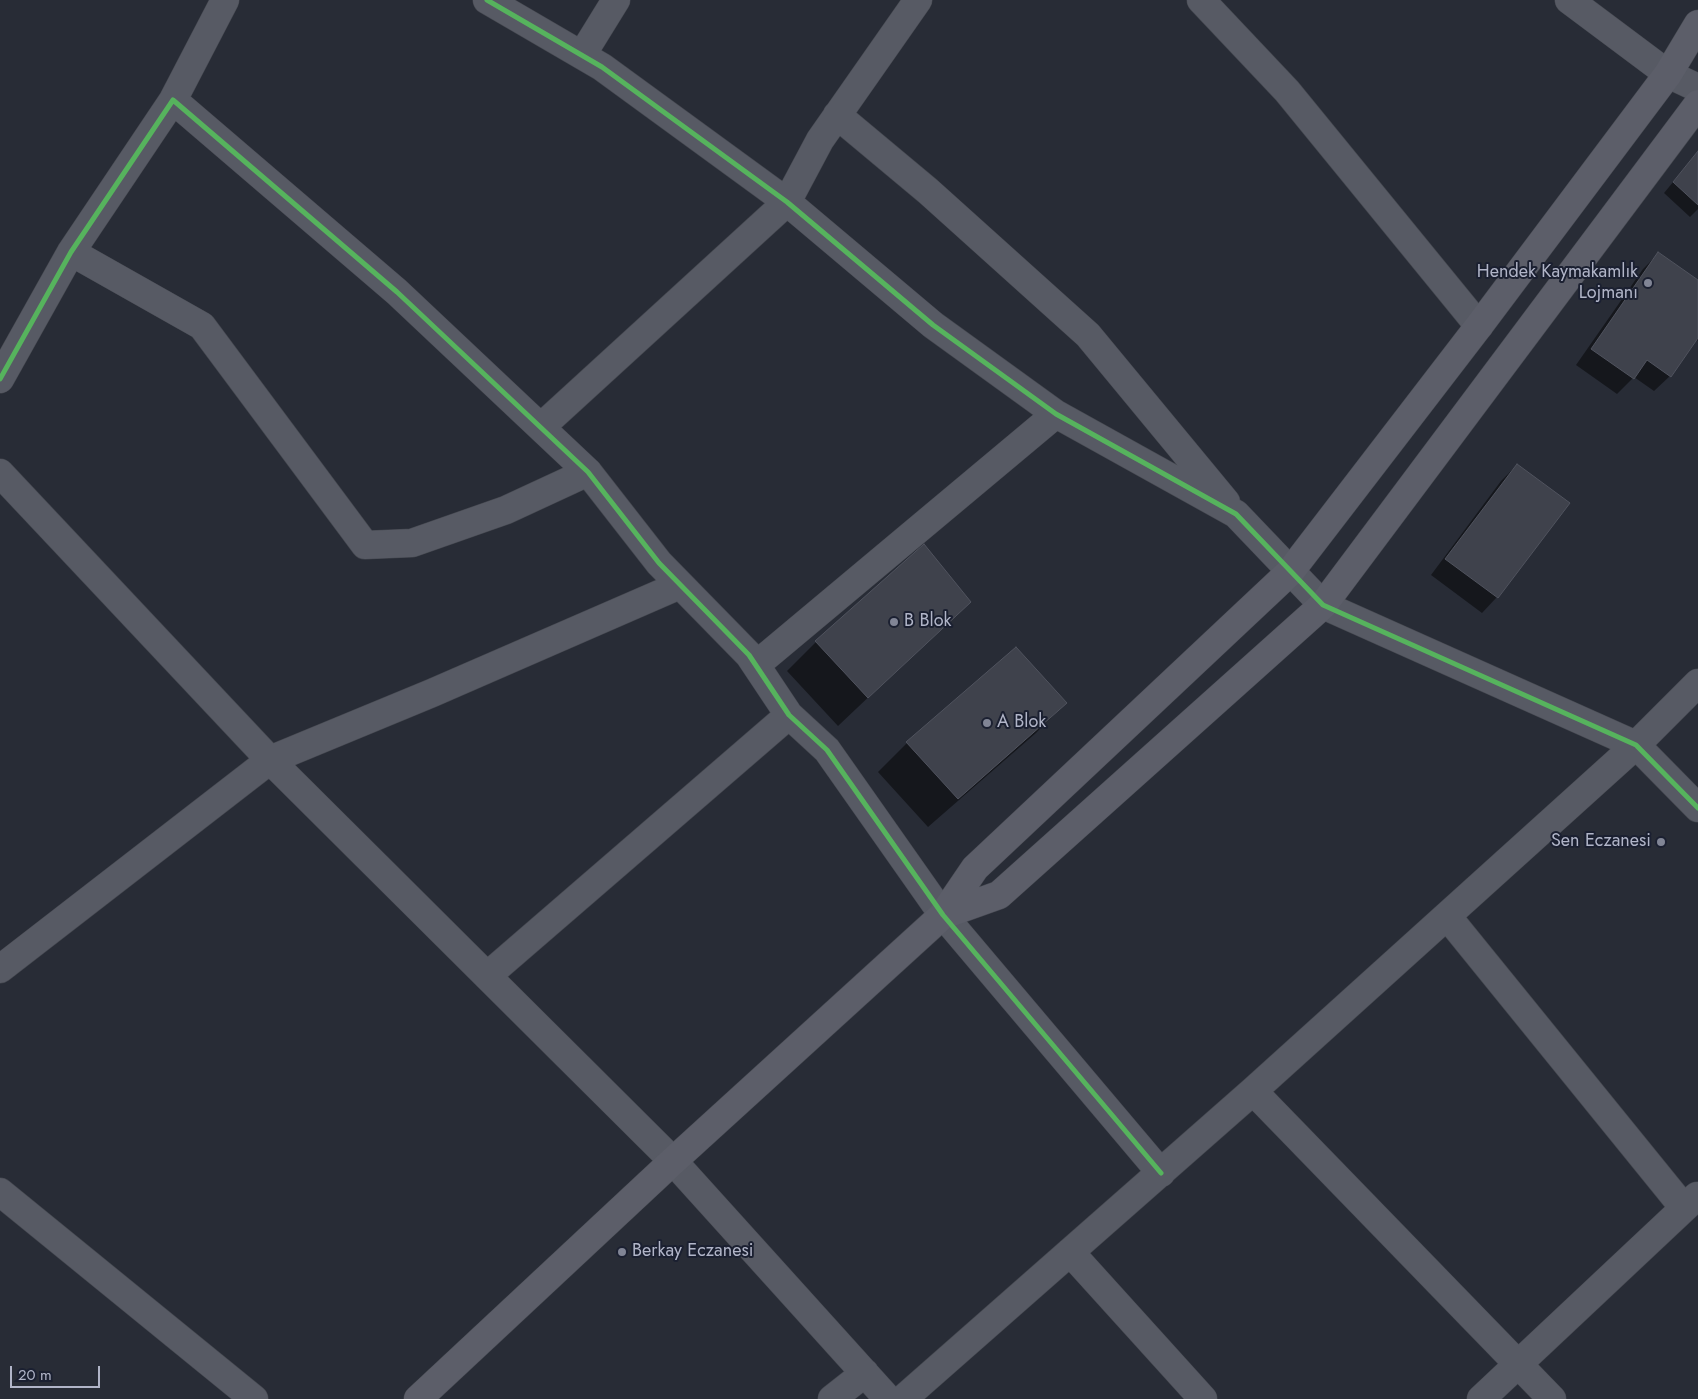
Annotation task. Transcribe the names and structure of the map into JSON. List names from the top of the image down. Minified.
{"places":["Hendek Kaymakamlık Lojmanı","B Blok","A Blok","Sen Eczanesi","Berkay Eczanesi"],"scale_bar":"20 m"}
